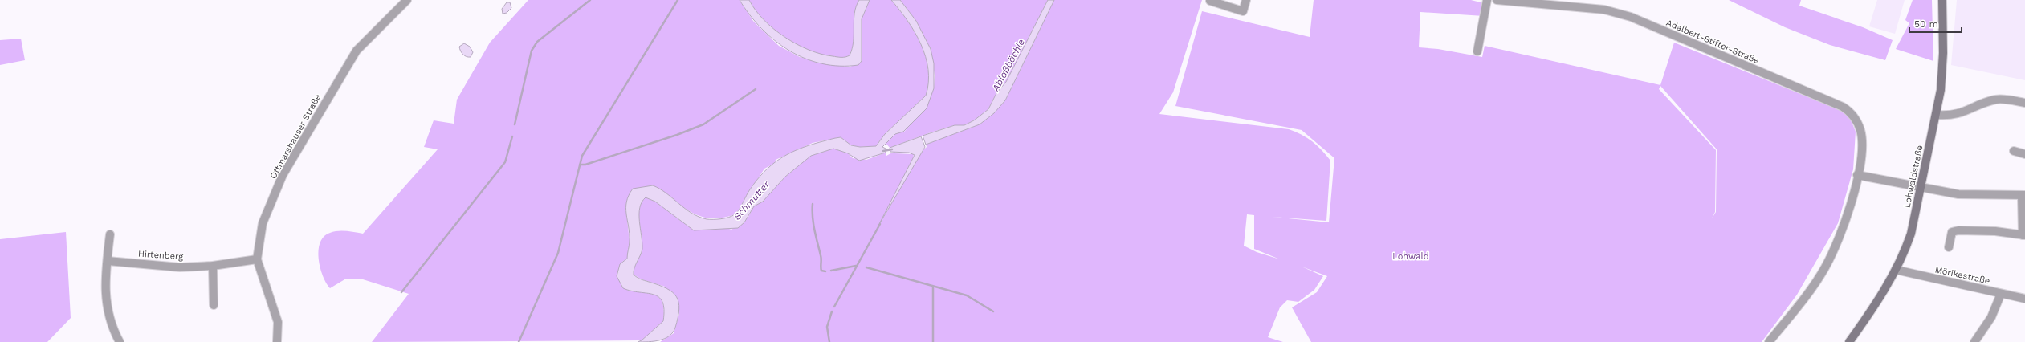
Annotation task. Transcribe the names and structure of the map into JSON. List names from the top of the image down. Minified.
{"streets":{"street":["Adalbert-Stifter-Straße","Ottmarshauser Straße","Lohwaldstraße","Hirtenberg","Mörikestraße"]},"crossings":[["Ottmarshauser Straße","Hirtenberg"],["Lohwaldstraße","Mörikestraße"]],"water":["Ablaßbächle","Schmutter"],"parks":["Lohwald"],"scale_bar":"50 m"}
